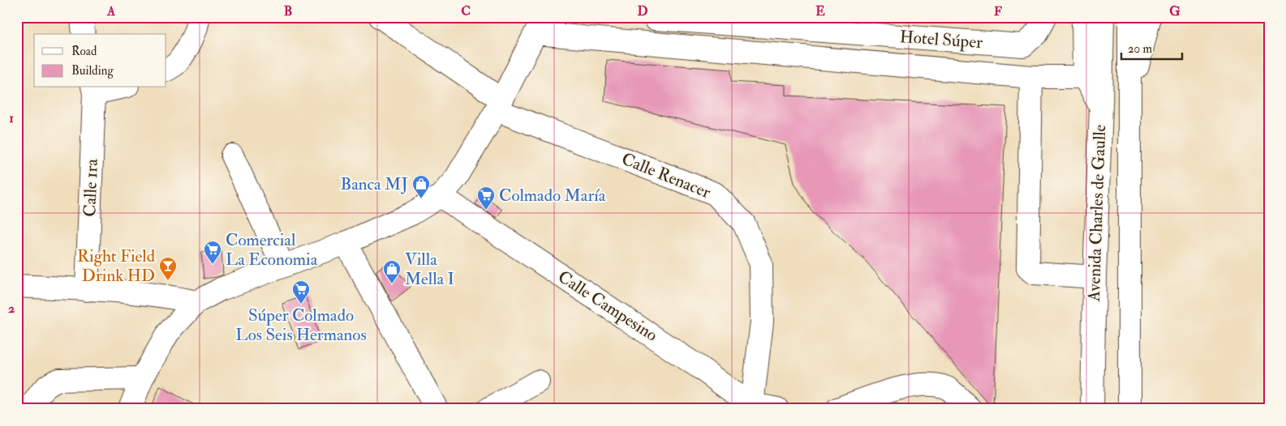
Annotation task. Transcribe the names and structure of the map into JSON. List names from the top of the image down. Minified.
{"streets":{"street":["Hotel Súper","Calle Renacer","Calle 1ra","Avenida Charles de Gaulle","Calle Campesino"]},"crossings":[["Calle Renacer","Calle Campesino"]],"places":{"shop":["Banca MJ","Villa Mella I"],"supermarket":["Colmado María","Comercial La Economia","Súper Colmado Los Seis Hermanos"],"bar":["Right Field Drink HD"]},"legend":["Road","Building"],"scale_bar":"20 m","grid":{"columns":["A","B","C","D","E","F","G"],"rows":["1","2"]}}
